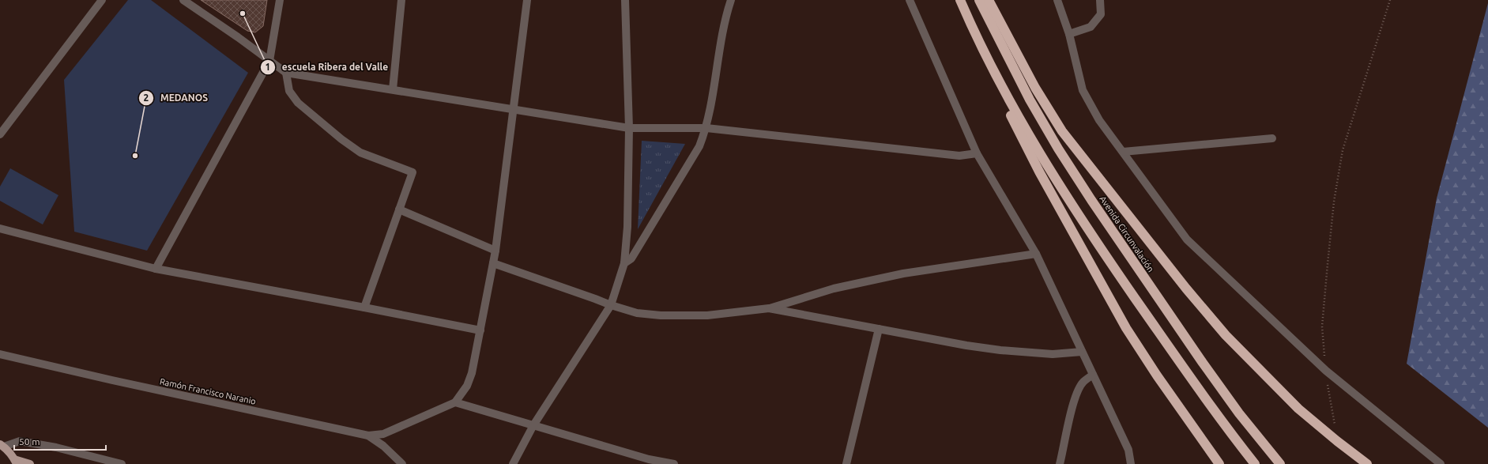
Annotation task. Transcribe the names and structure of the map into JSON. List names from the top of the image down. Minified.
{"streets":{"highway":["Avenida Circunvalación"],"street":["Ramón Francisco Naranio"]},"places":["escuela Ribera del Valle","MEDANOS"],"scale_bar":"50 m"}
